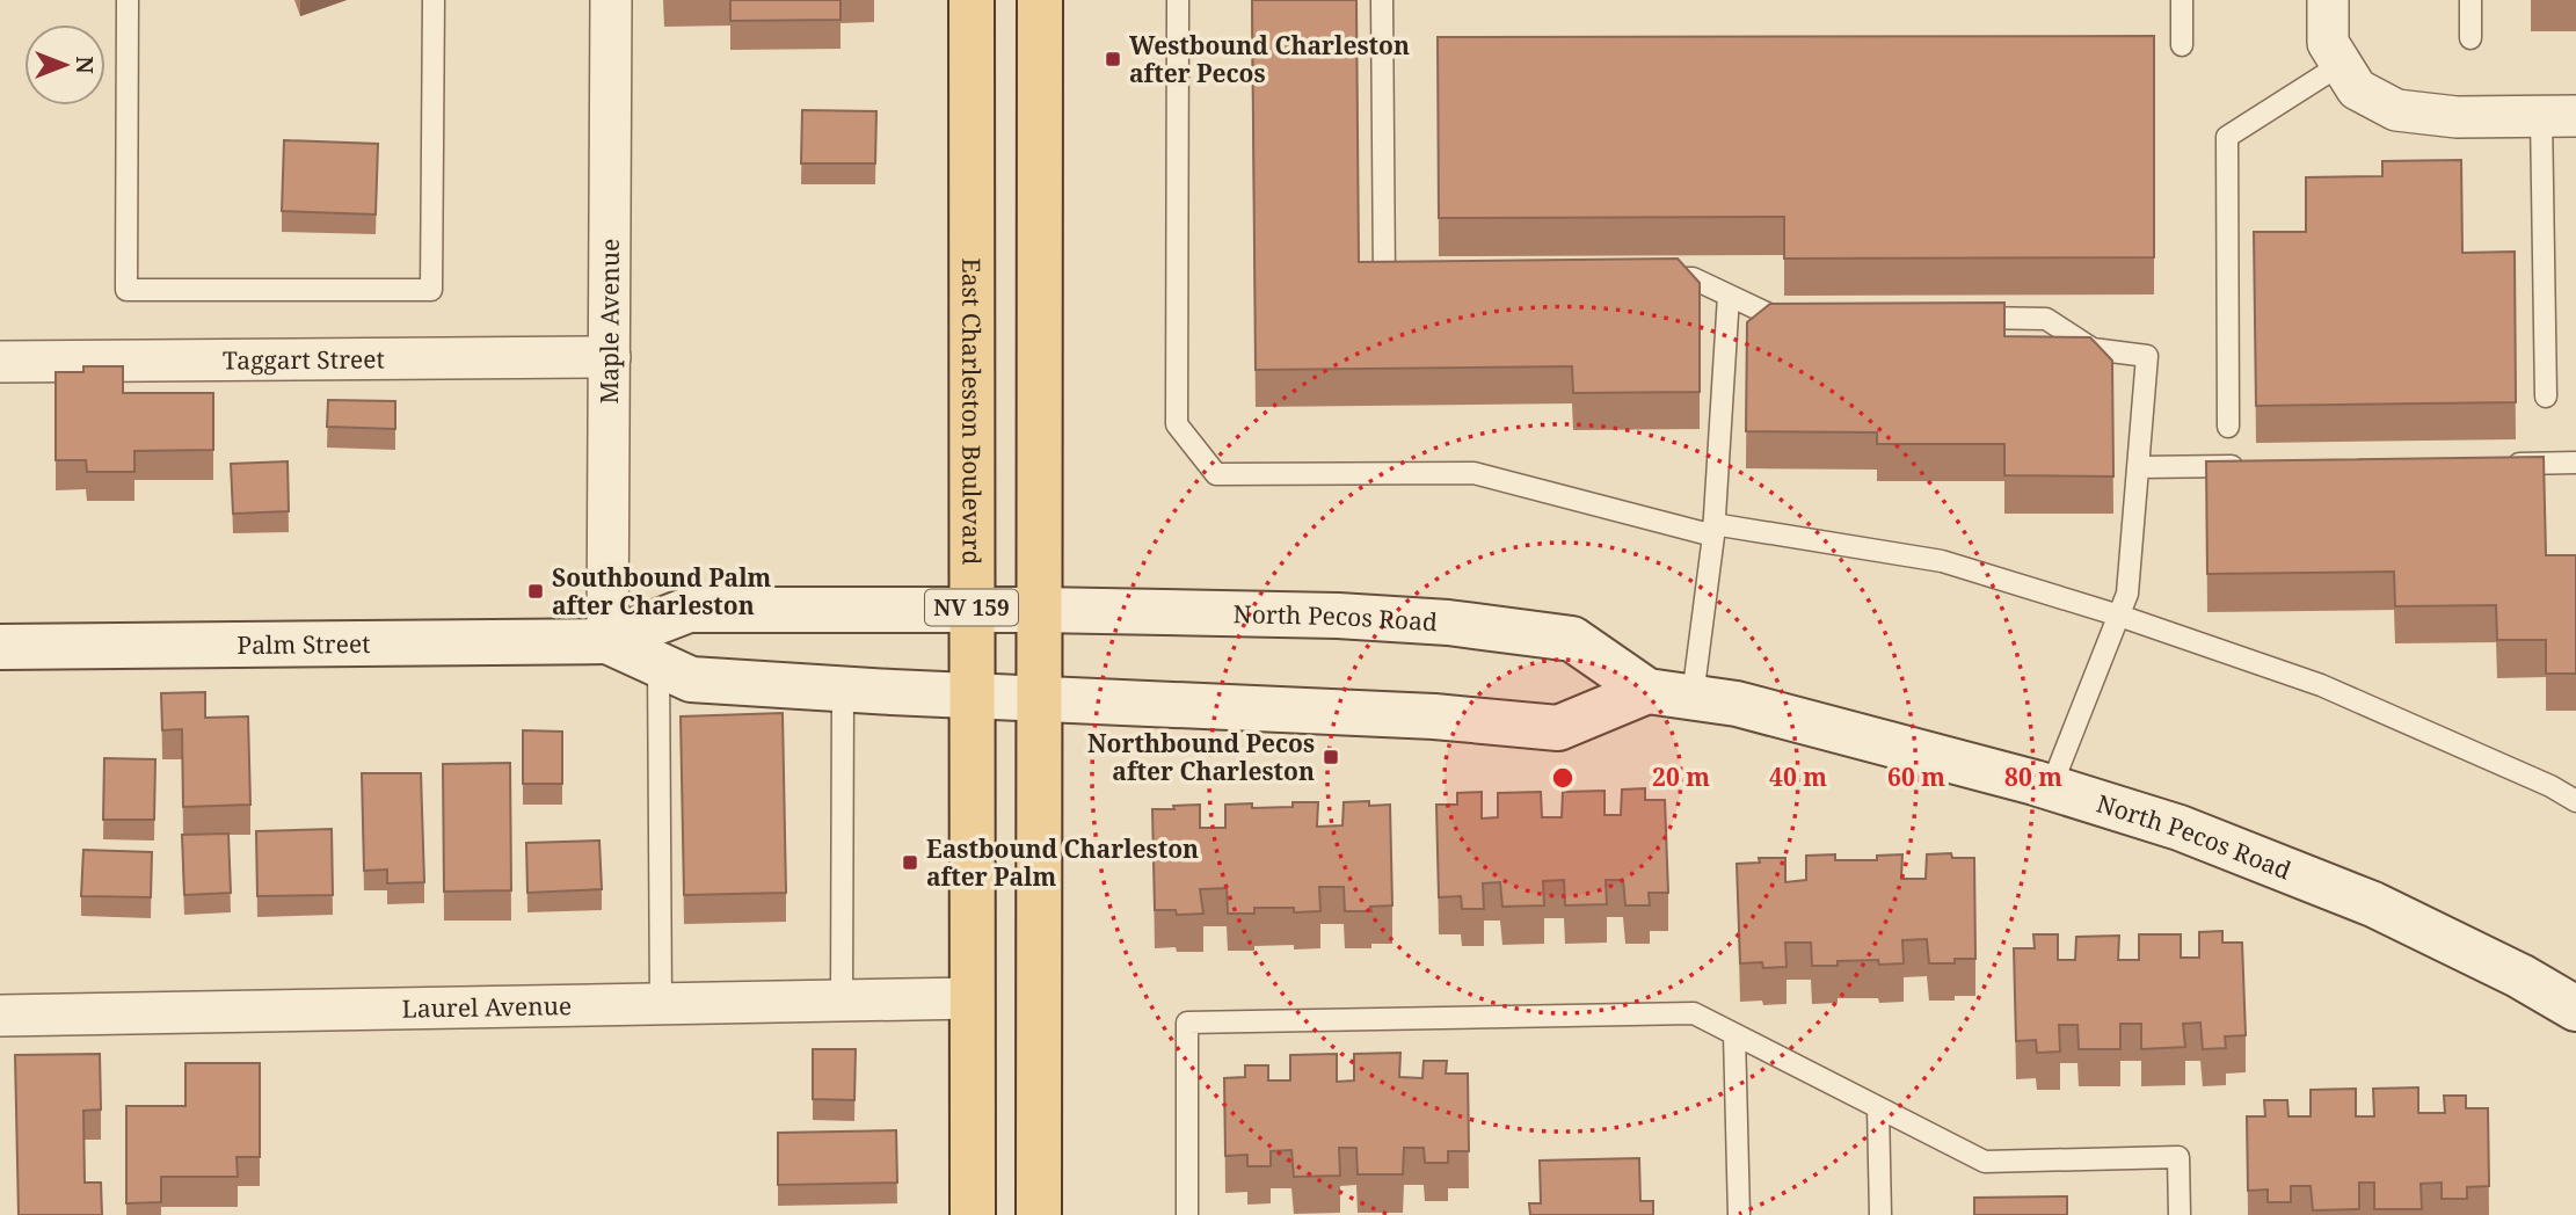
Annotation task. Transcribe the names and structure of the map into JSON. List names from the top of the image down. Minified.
{"streets":{"main road":["East Charleston Boulevard","NV 159","North Pecos Road","Palm Street"],"street":["Maple Avenue","Taggart Street","Laurel Avenue"]},"crossings":[["Maple Avenue","Taggart Street"],["Maple Avenue","Palm Street"],["East Charleston Boulevard","North Pecos Road"],["East Charleston Boulevard","Palm Street"],["East Charleston Boulevard","Laurel Avenue"],["North Pecos Road","Palm Street"]],"places":{"transit":["Westbound Charleston after Pecos","Southbound Palm after Charleston","Northbound Pecos after Charleston","Eastbound Charleston after Palm"]},"north":"right","rings":["20 m","40 m","60 m","80 m"]}
